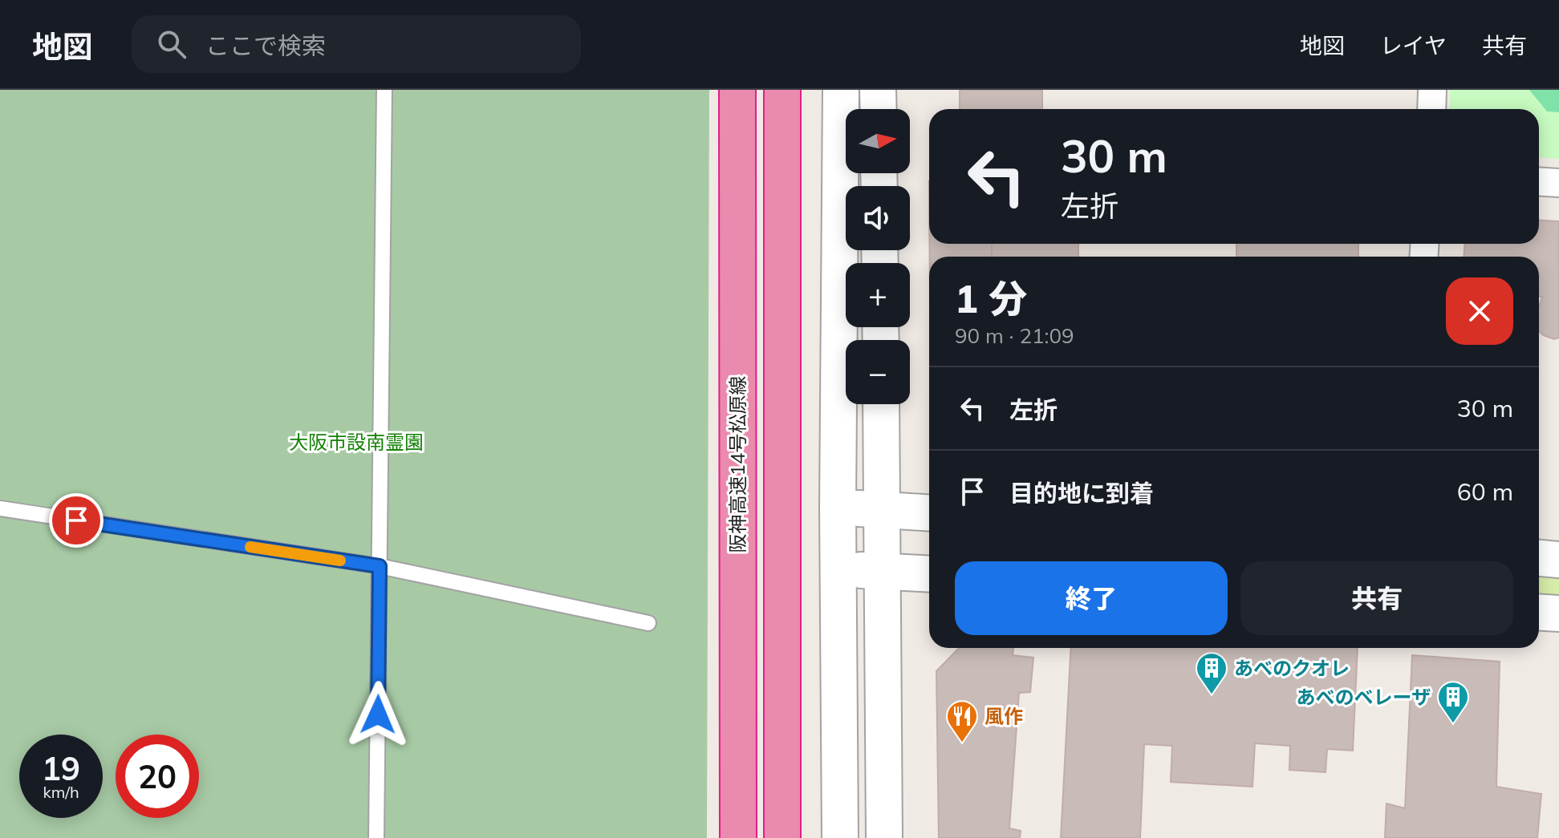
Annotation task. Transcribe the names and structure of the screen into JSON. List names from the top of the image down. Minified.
{"streets":{"highway":["阪神高速14号松原線"]},"parks":["大阪市設南霊園"],"places":{"building":["あべのクオレ","あべのベレーザ"],"restaurant":["風作"]},"north":"right","page":{"header":"地図","search":"ここで検索","nav":["地図","レイヤ","共有"],"map_buttons":["+","−"],"turn":["30 m","左折"],"heading":["1 分","90 m · 21:09"],"list":[{"name":"左折","value":"30 m"},{"name":"目的地に到着","value":"60 m"}],"buttons":["終了","共有"],"speed":"19 km/h","limit":"20"}}
